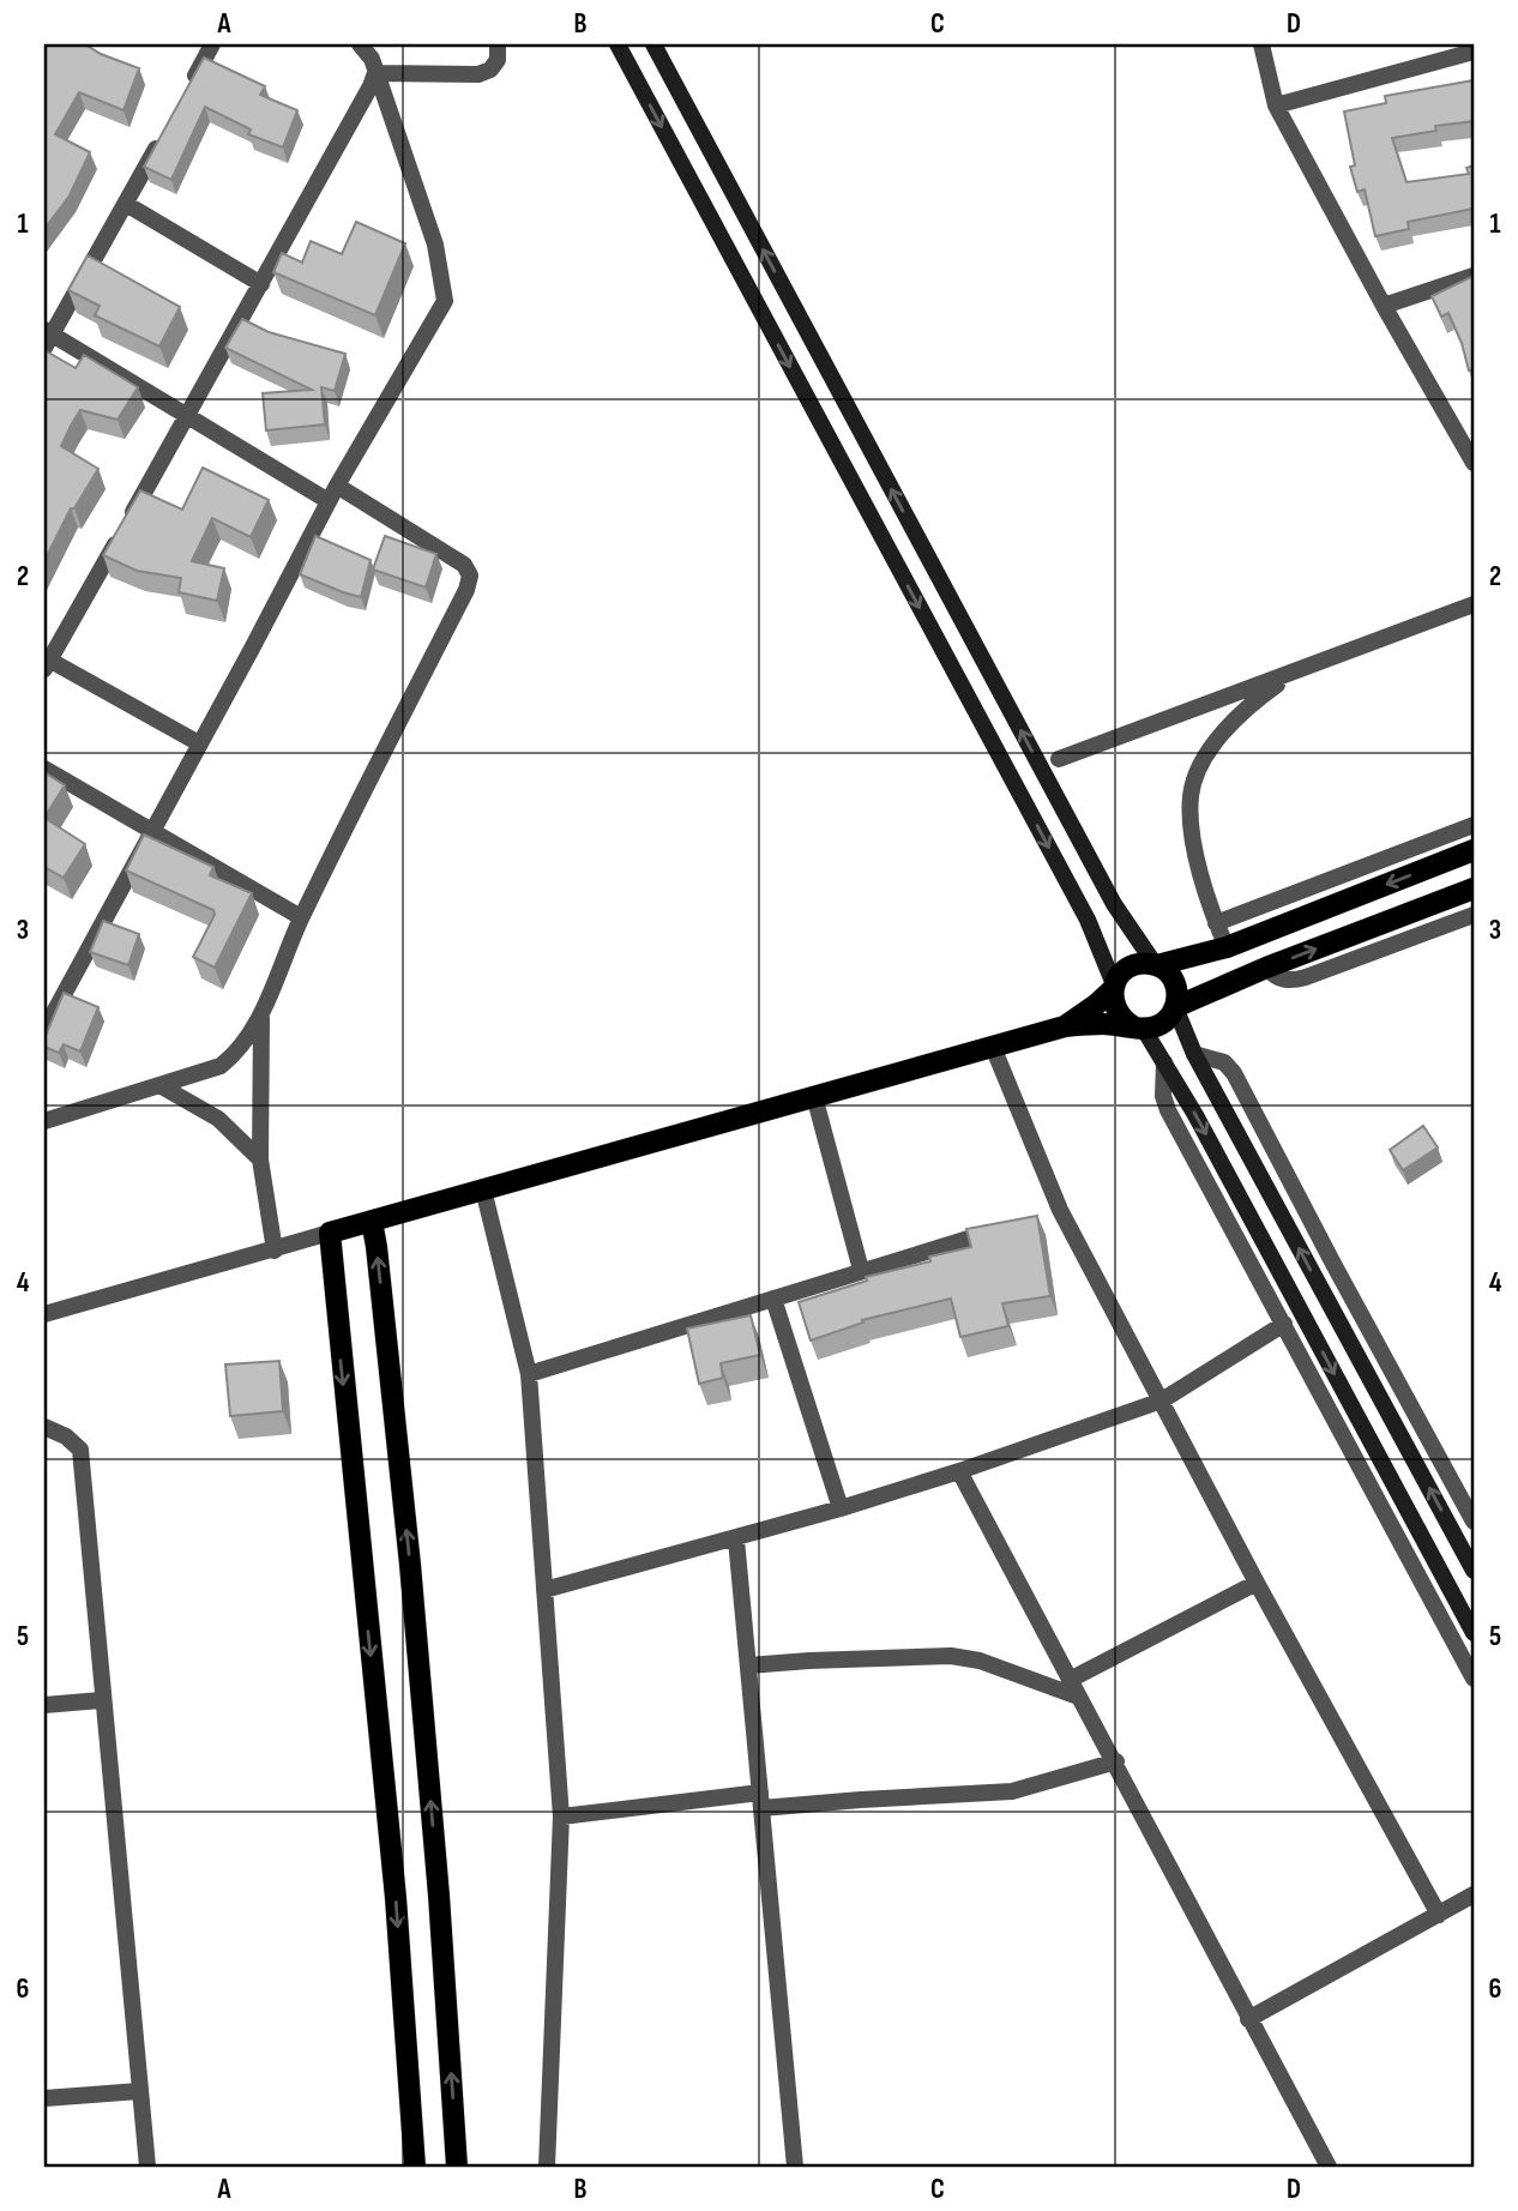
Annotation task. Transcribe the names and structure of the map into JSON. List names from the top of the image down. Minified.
{"grid":{"columns":["A","B","C","D"],"rows":["1","2","3","4","5","6"]}}
